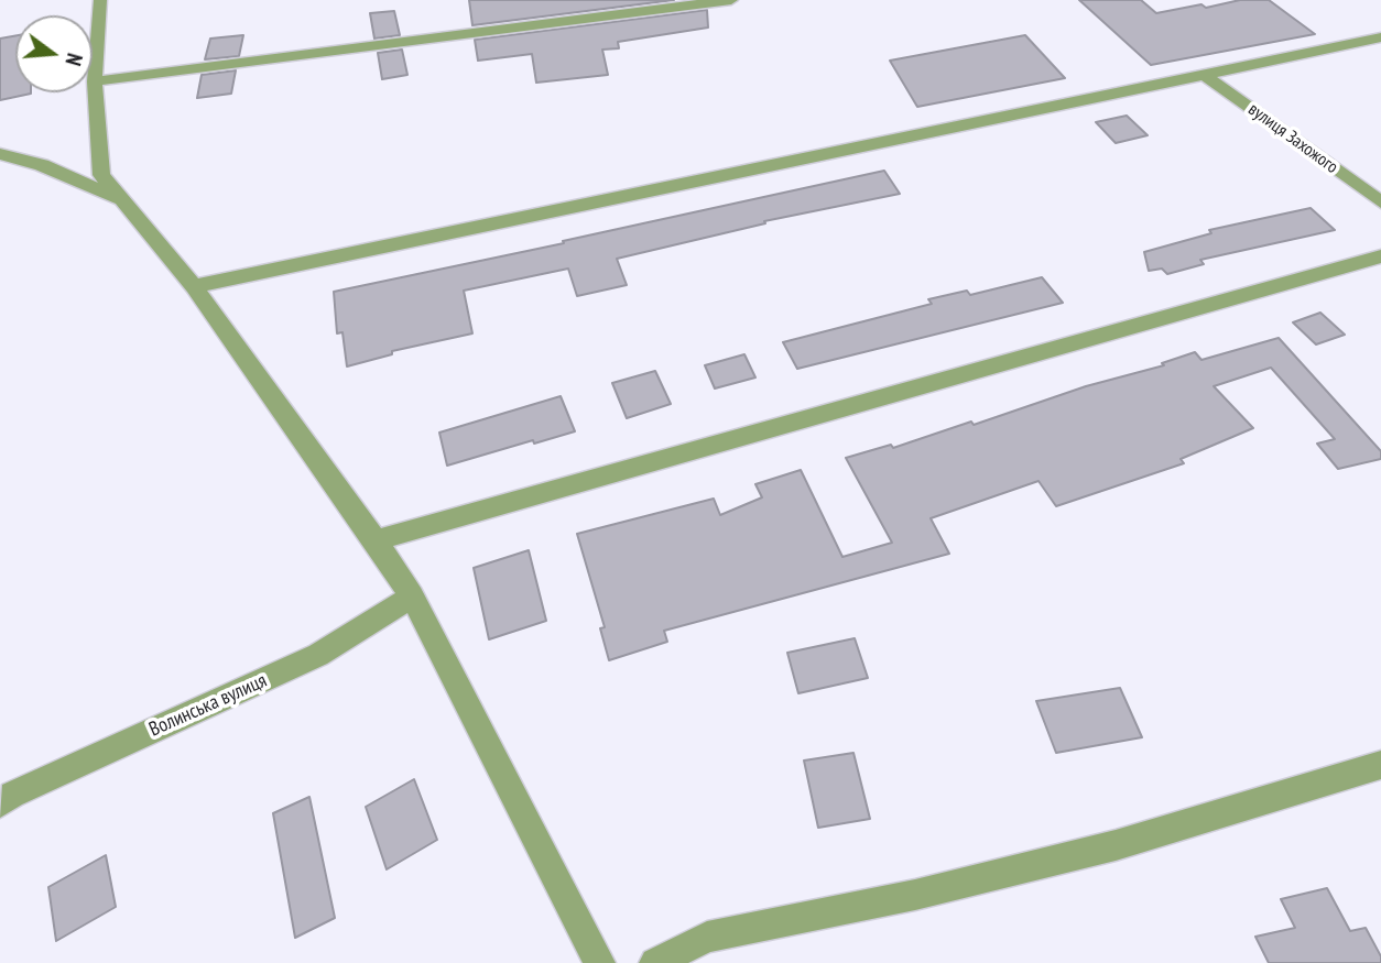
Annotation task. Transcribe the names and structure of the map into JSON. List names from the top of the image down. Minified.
{"streets":{"street":["вулиця Захожого","Волинська вулиця"]},"north":"right"}
